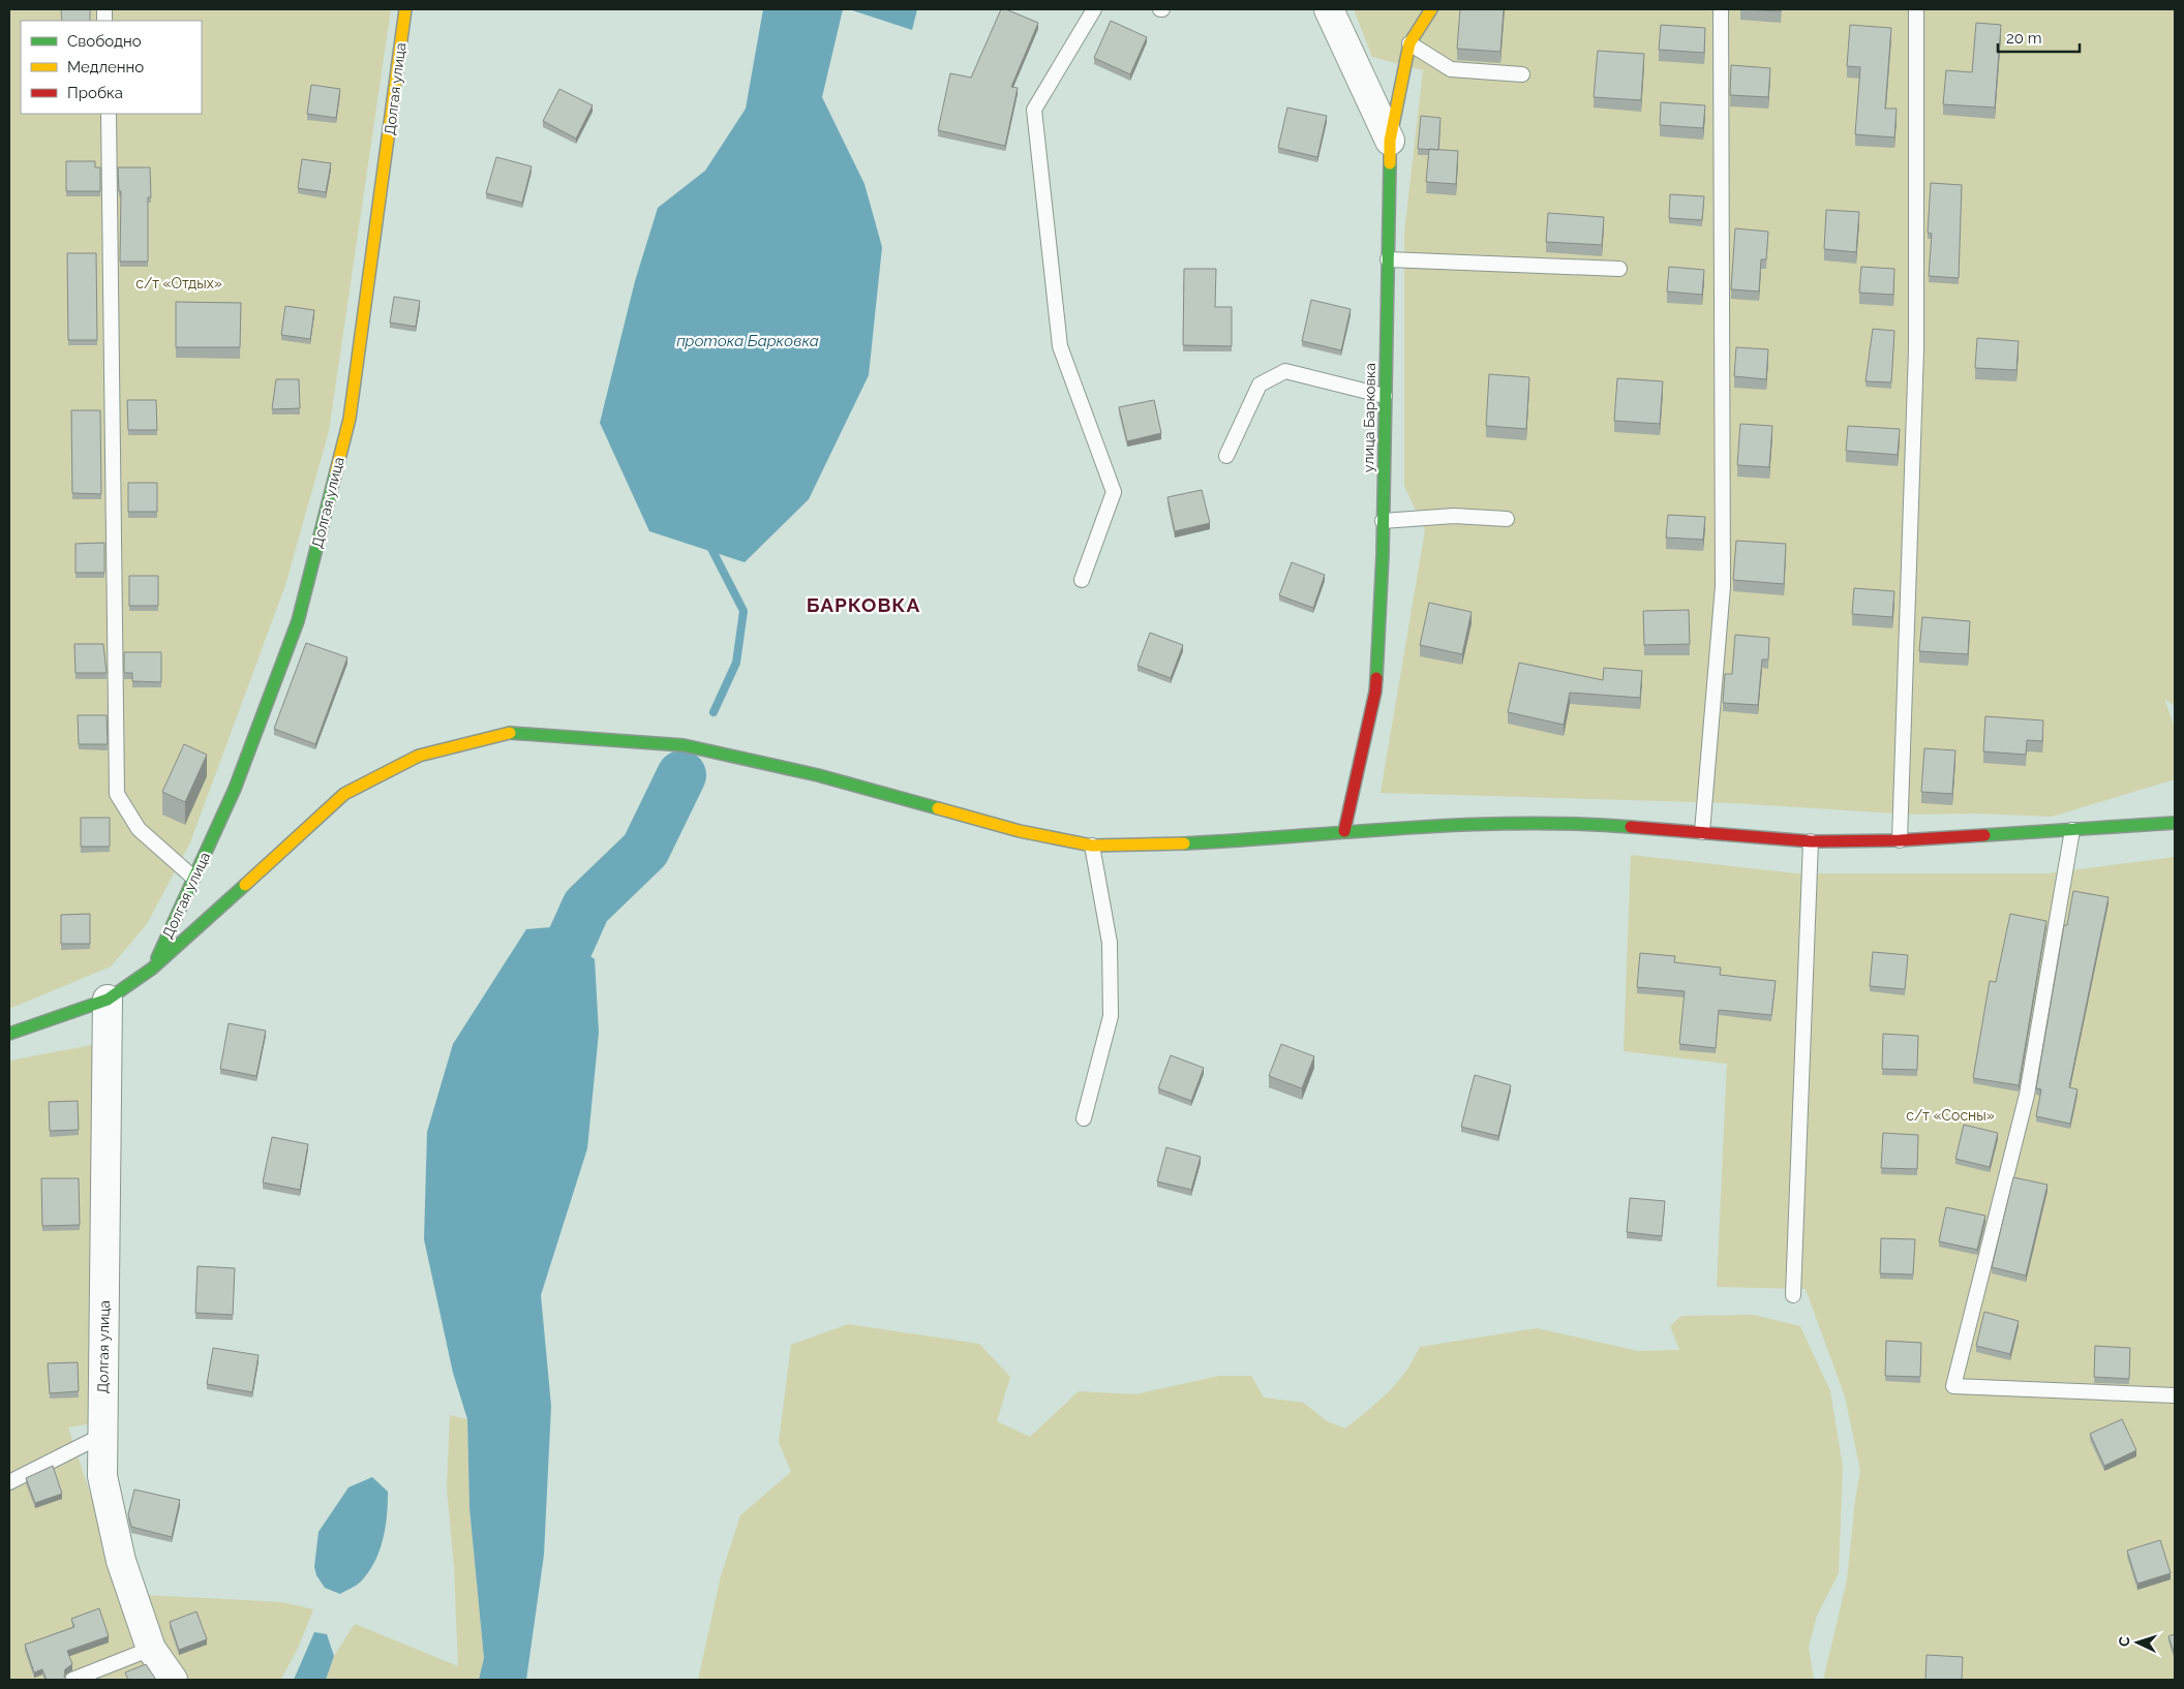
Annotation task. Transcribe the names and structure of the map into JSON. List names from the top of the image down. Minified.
{"streets":{"main road":["Долгая улица","улица Барковка"]},"districts":["БАРКОВКА"],"water":["протока Барковка"],"parks":["с/т «Отдых»","с/т «Сосны»"],"legend":["Свободно","Медленно","Пробка"],"scale_bar":"20 m","north":"left"}
